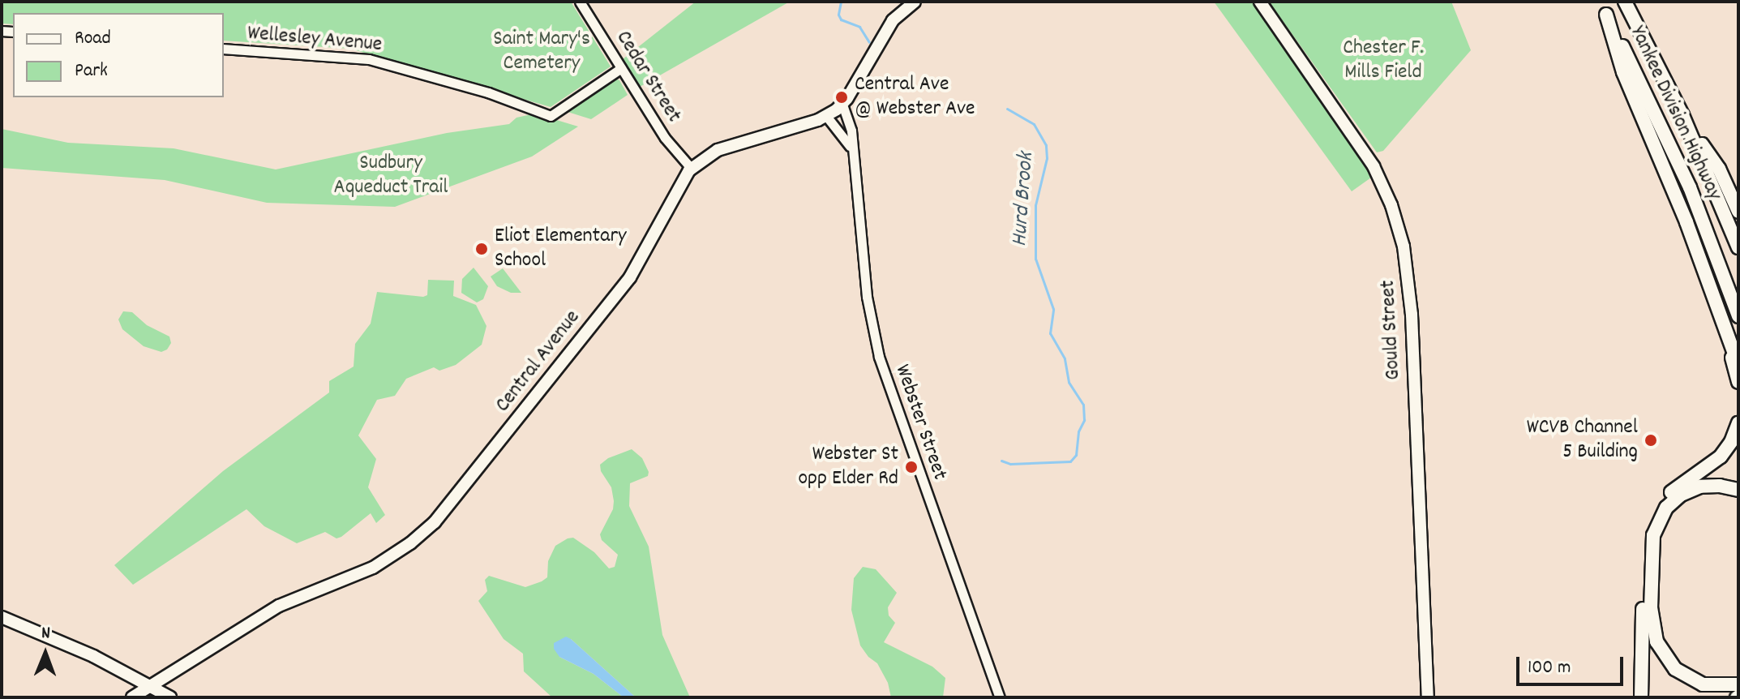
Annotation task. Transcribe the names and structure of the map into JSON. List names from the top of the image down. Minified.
{"streets":{"highway":["Yankee Division Highway"],"main road":["Gould Street","Central Avenue"],"street":["Wellesley Avenue","Cedar Street","Webster Street"]},"crossings":[["Wellesley Avenue","Cedar Street"],["Cedar Street","Central Avenue"],["Central Avenue","Webster Street"]],"water":["Hurd Brook"],"parks":["Saint Mary's Cemetery","Chester F. Mills Field","Sudbury Aqueduct Trail"],"places":["Central Ave @ Webster Ave","Eliot Elementary School","WCVB Channel 5 Building","Webster St opp Elder Rd"],"legend":["Road","Park"],"scale_bar":"100 m","north":"top"}
